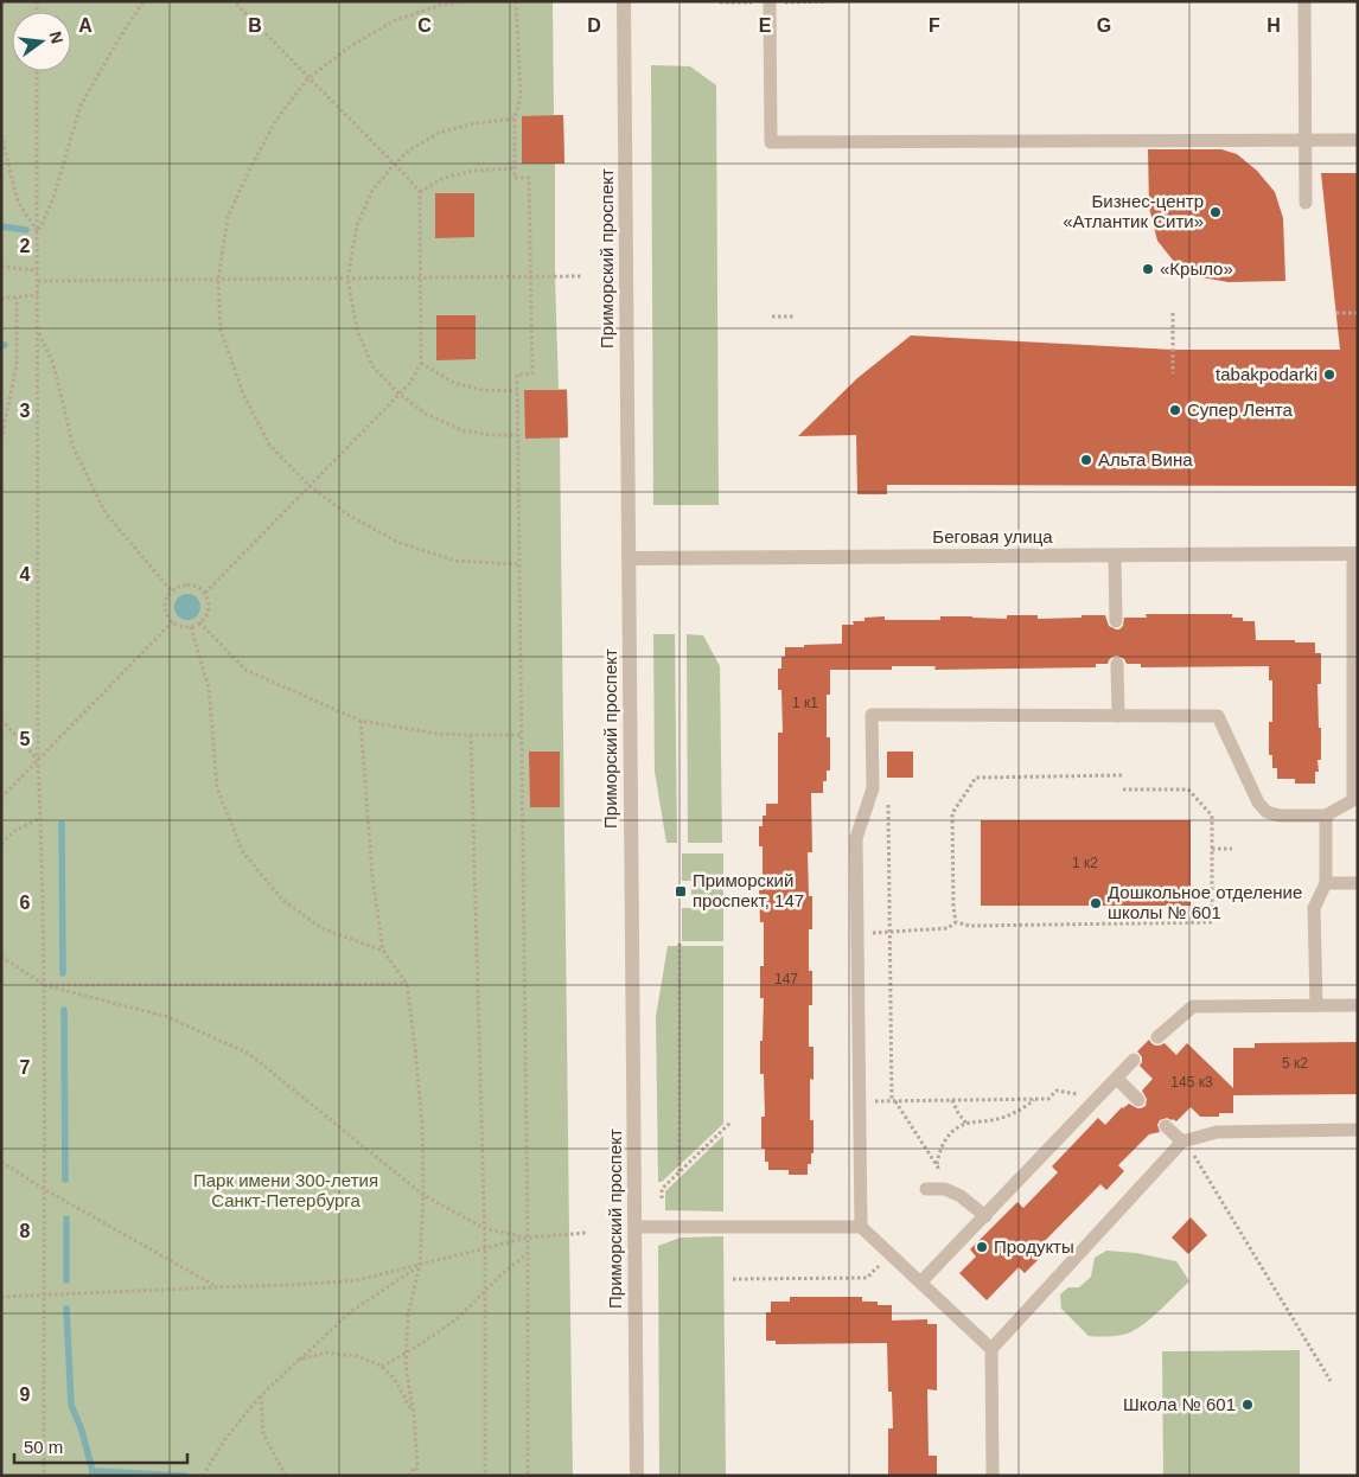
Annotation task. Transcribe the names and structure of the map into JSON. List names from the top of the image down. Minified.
{"streets":{"street":["Приморский проспект","Беговая улица"]},"crossings":[["Приморский проспект","Беговая улица"]],"parks":["Парк имени 300-летия Санкт-Петербурга"],"places":{"other":["Бизнес-центр «Атлантик Сити»","«Крыло»","tabakpodarki","Супер Лента","Альта Вина","Дошкольное отделение школы № 601","Продукты","Школа № 601"],"transit":["Приморский проспект, 147"]},"house_numbers":["1 к1","1 к2","147","5 к2","145 к3"],"scale_bar":"50 m","north":"right","grid":{"columns":["A","B","C","D","E","F","G","H"],"rows":["2","3","4","5","6","7","8","9"]}}
